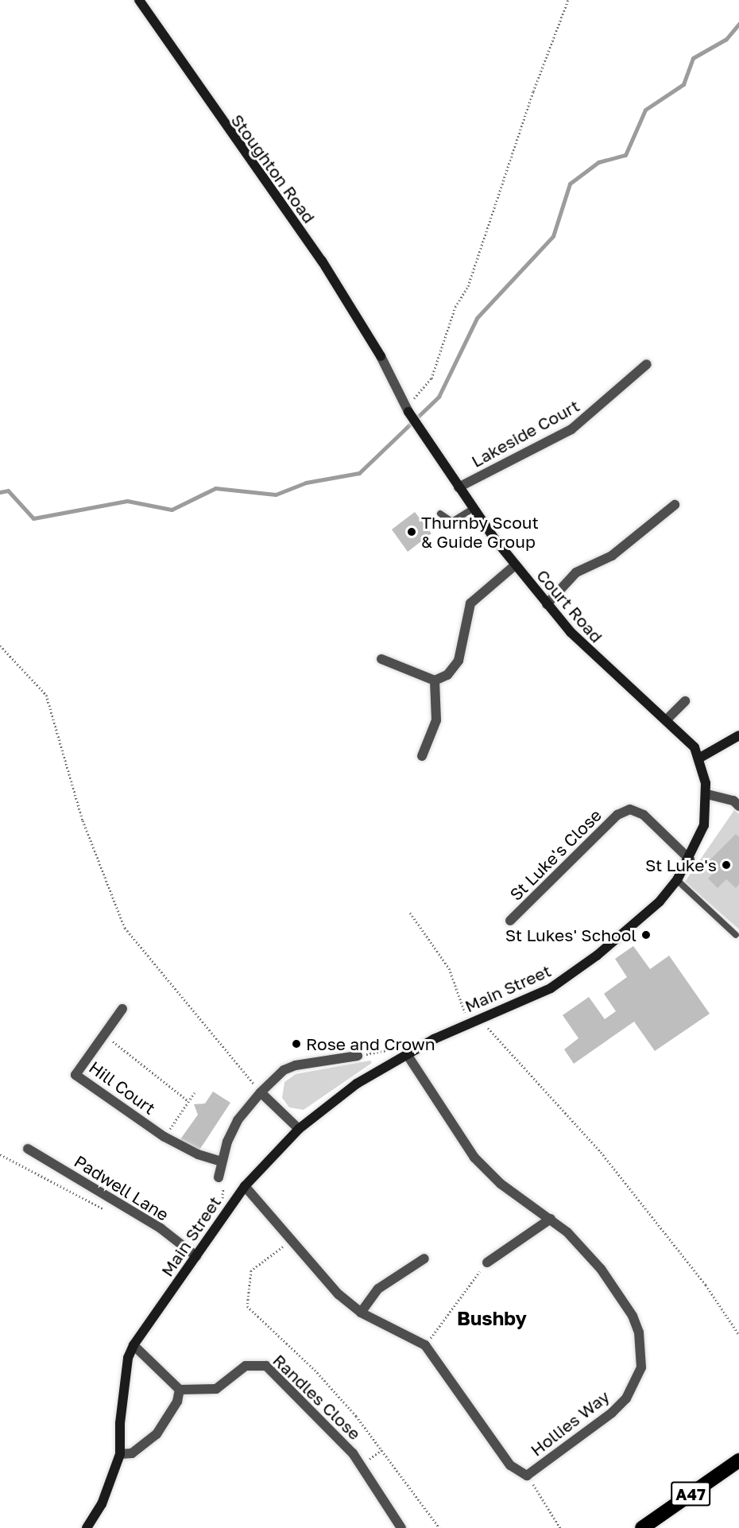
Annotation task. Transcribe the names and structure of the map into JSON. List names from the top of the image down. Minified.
{"streets":{"highway":["A47"],"street":["Stoughton Road","Lakeside Court","Court Road","St Luke's Close","Main Street","Hill Court","Padwell Lane","Randles Close","Hollies Way"]},"crossings":[["Stoughton Road","Court Road"],["Lakeside Court","Court Road"],["Court Road","Main Street"],["St Luke's Close","Main Street"],["Main Street","Padwell Lane"],["Main Street","Hollies Way"]],"districts":["Bushby"],"places":["Thurnby Scout & Guide Group","St Luke's","St Lukes' School","Rose and Crown"]}
